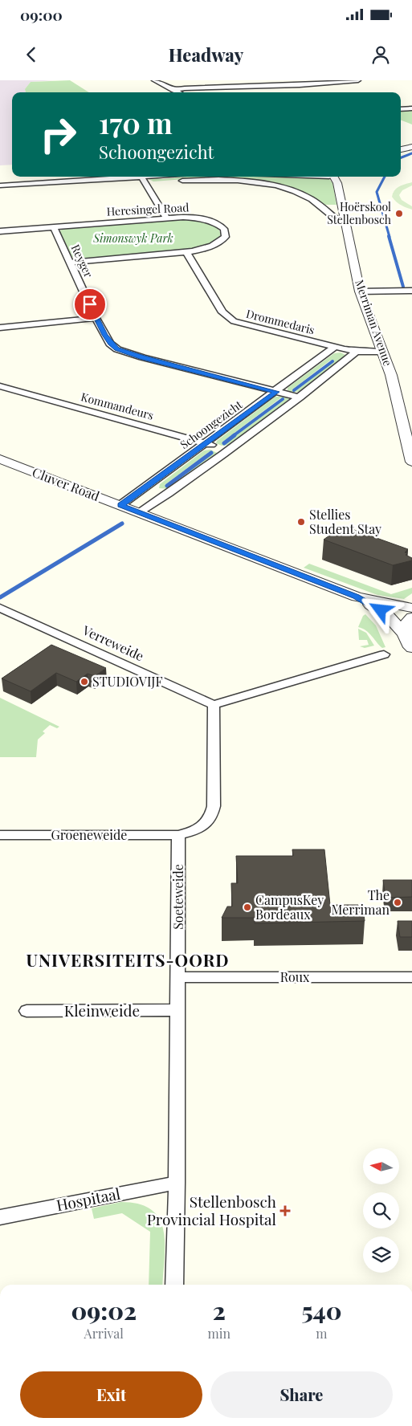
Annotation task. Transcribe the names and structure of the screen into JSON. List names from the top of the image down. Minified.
{"streets":{"street":["Heresingel Road","Reyger","Drommedaris","Merriman Avenue","Kommandeurs","Schoongezicht","Cluver Road","Verreweide","Groeneweide","Soeteweide","Roux","Kleinweide","Hospitaal"]},"crossings":[["Heresingel Road","Reyger"],["Heresingel Road","Drommedaris"],["Reyger","Schoongezicht"],["Drommedaris","Merriman Avenue"],["Drommedaris","Schoongezicht"],["Kommandeurs","Schoongezicht"],["Schoongezicht","Cluver Road"],["Groeneweide","Soeteweide"],["Soeteweide","Roux"],["Soeteweide","Kleinweide"],["Soeteweide","Hospitaal"]],"districts":["UNIVERSITEITS-OORD"],"parks":["Simonswyk Park"],"places":{"other":["Hoërskool Stellenbosch","Stellies Student Stay","STUDIOVIJF","The Merriman","CampusKey Bordeaux"],"health":["Stellenbosch Provincial Hospital"]},"north":"left","page":{"status":"09:00","header":"Headway","turn":["170 m","Schoongezicht"],"eta":["09:02","Arrival","2","min","540","m"],"buttons":["Exit","Share"]}}
